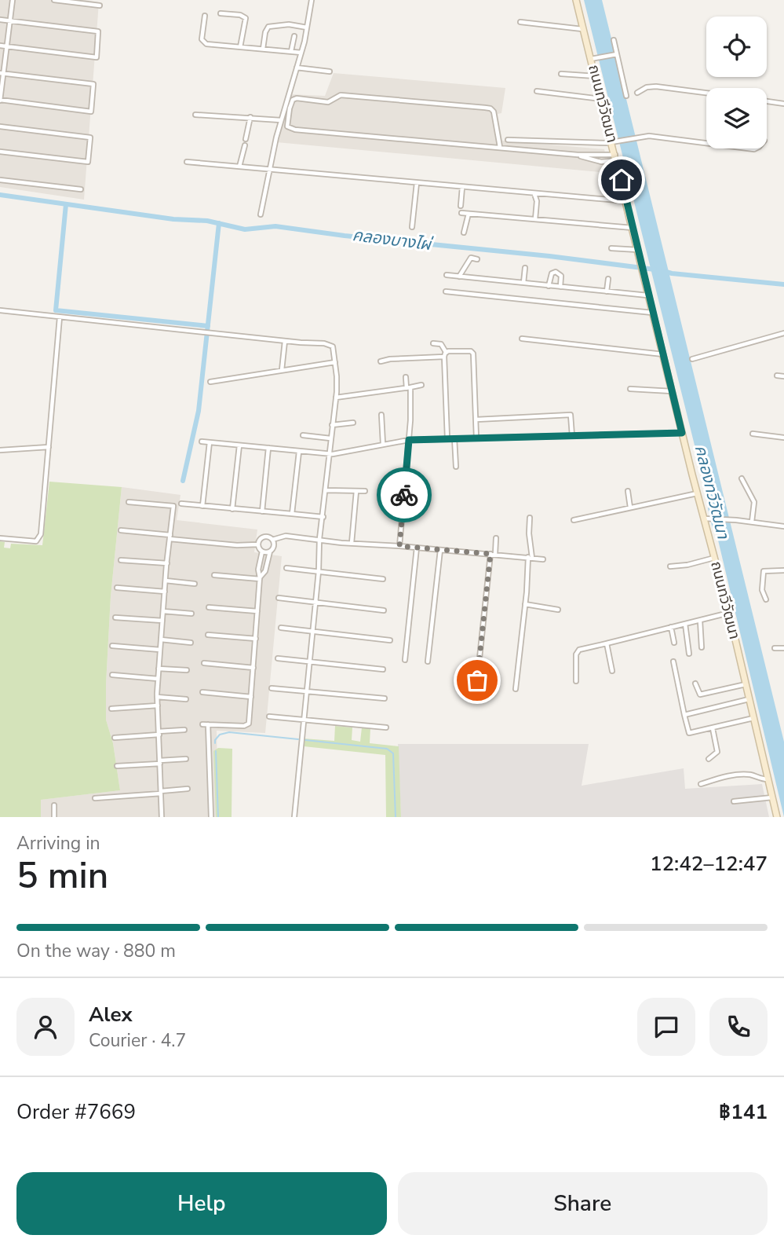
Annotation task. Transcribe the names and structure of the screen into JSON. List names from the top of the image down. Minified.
{"streets":{"main road":["ถนนทวีวัฒนา"]},"water":["คลองบางไผ่","คลองทวีวัฒนา"],"page":{"heading":["5 min","Arriving in","12:42–12:47"],"panel":["Alex","Courier · 4.7","Order #7669","฿141"],"bar":"On the way · 880 m","buttons":["Help","Share"]}}
